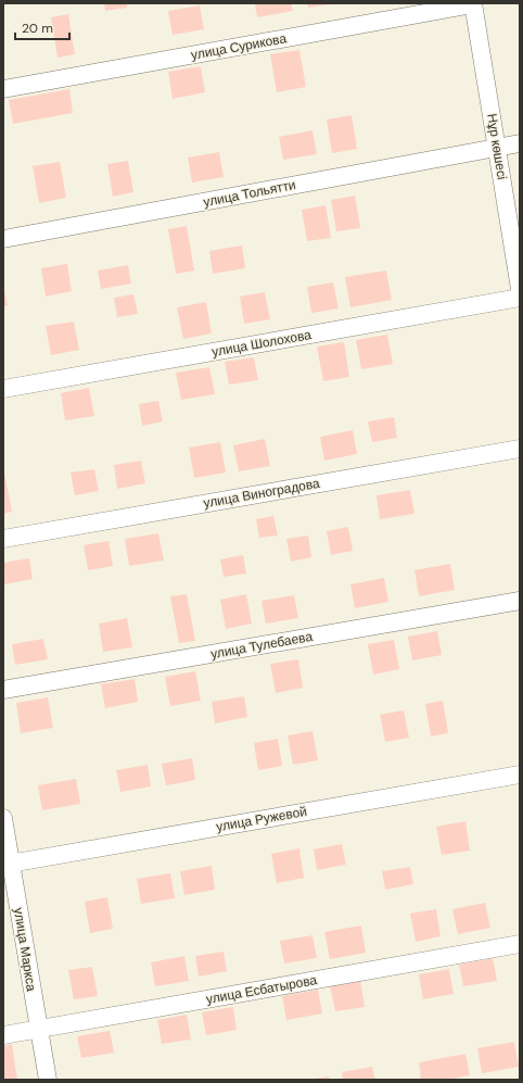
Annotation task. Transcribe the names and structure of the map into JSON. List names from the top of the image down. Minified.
{"streets":{"street":["улица Сурикова","Нұр көшесі","улица Тольятти","улица Шолохова","улица Виноградова","улица Тулебаева","улица Ружевой","улица Маркса","улица Есбатырова"]},"crossings":[["улица Сурикова","Нұр көшесі"],["Нұр көшесі","улица Тольятти"],["улица Ружевой","улица Маркса"],["улица Маркса","улица Есбатырова"]],"scale_bar":"20 m"}
